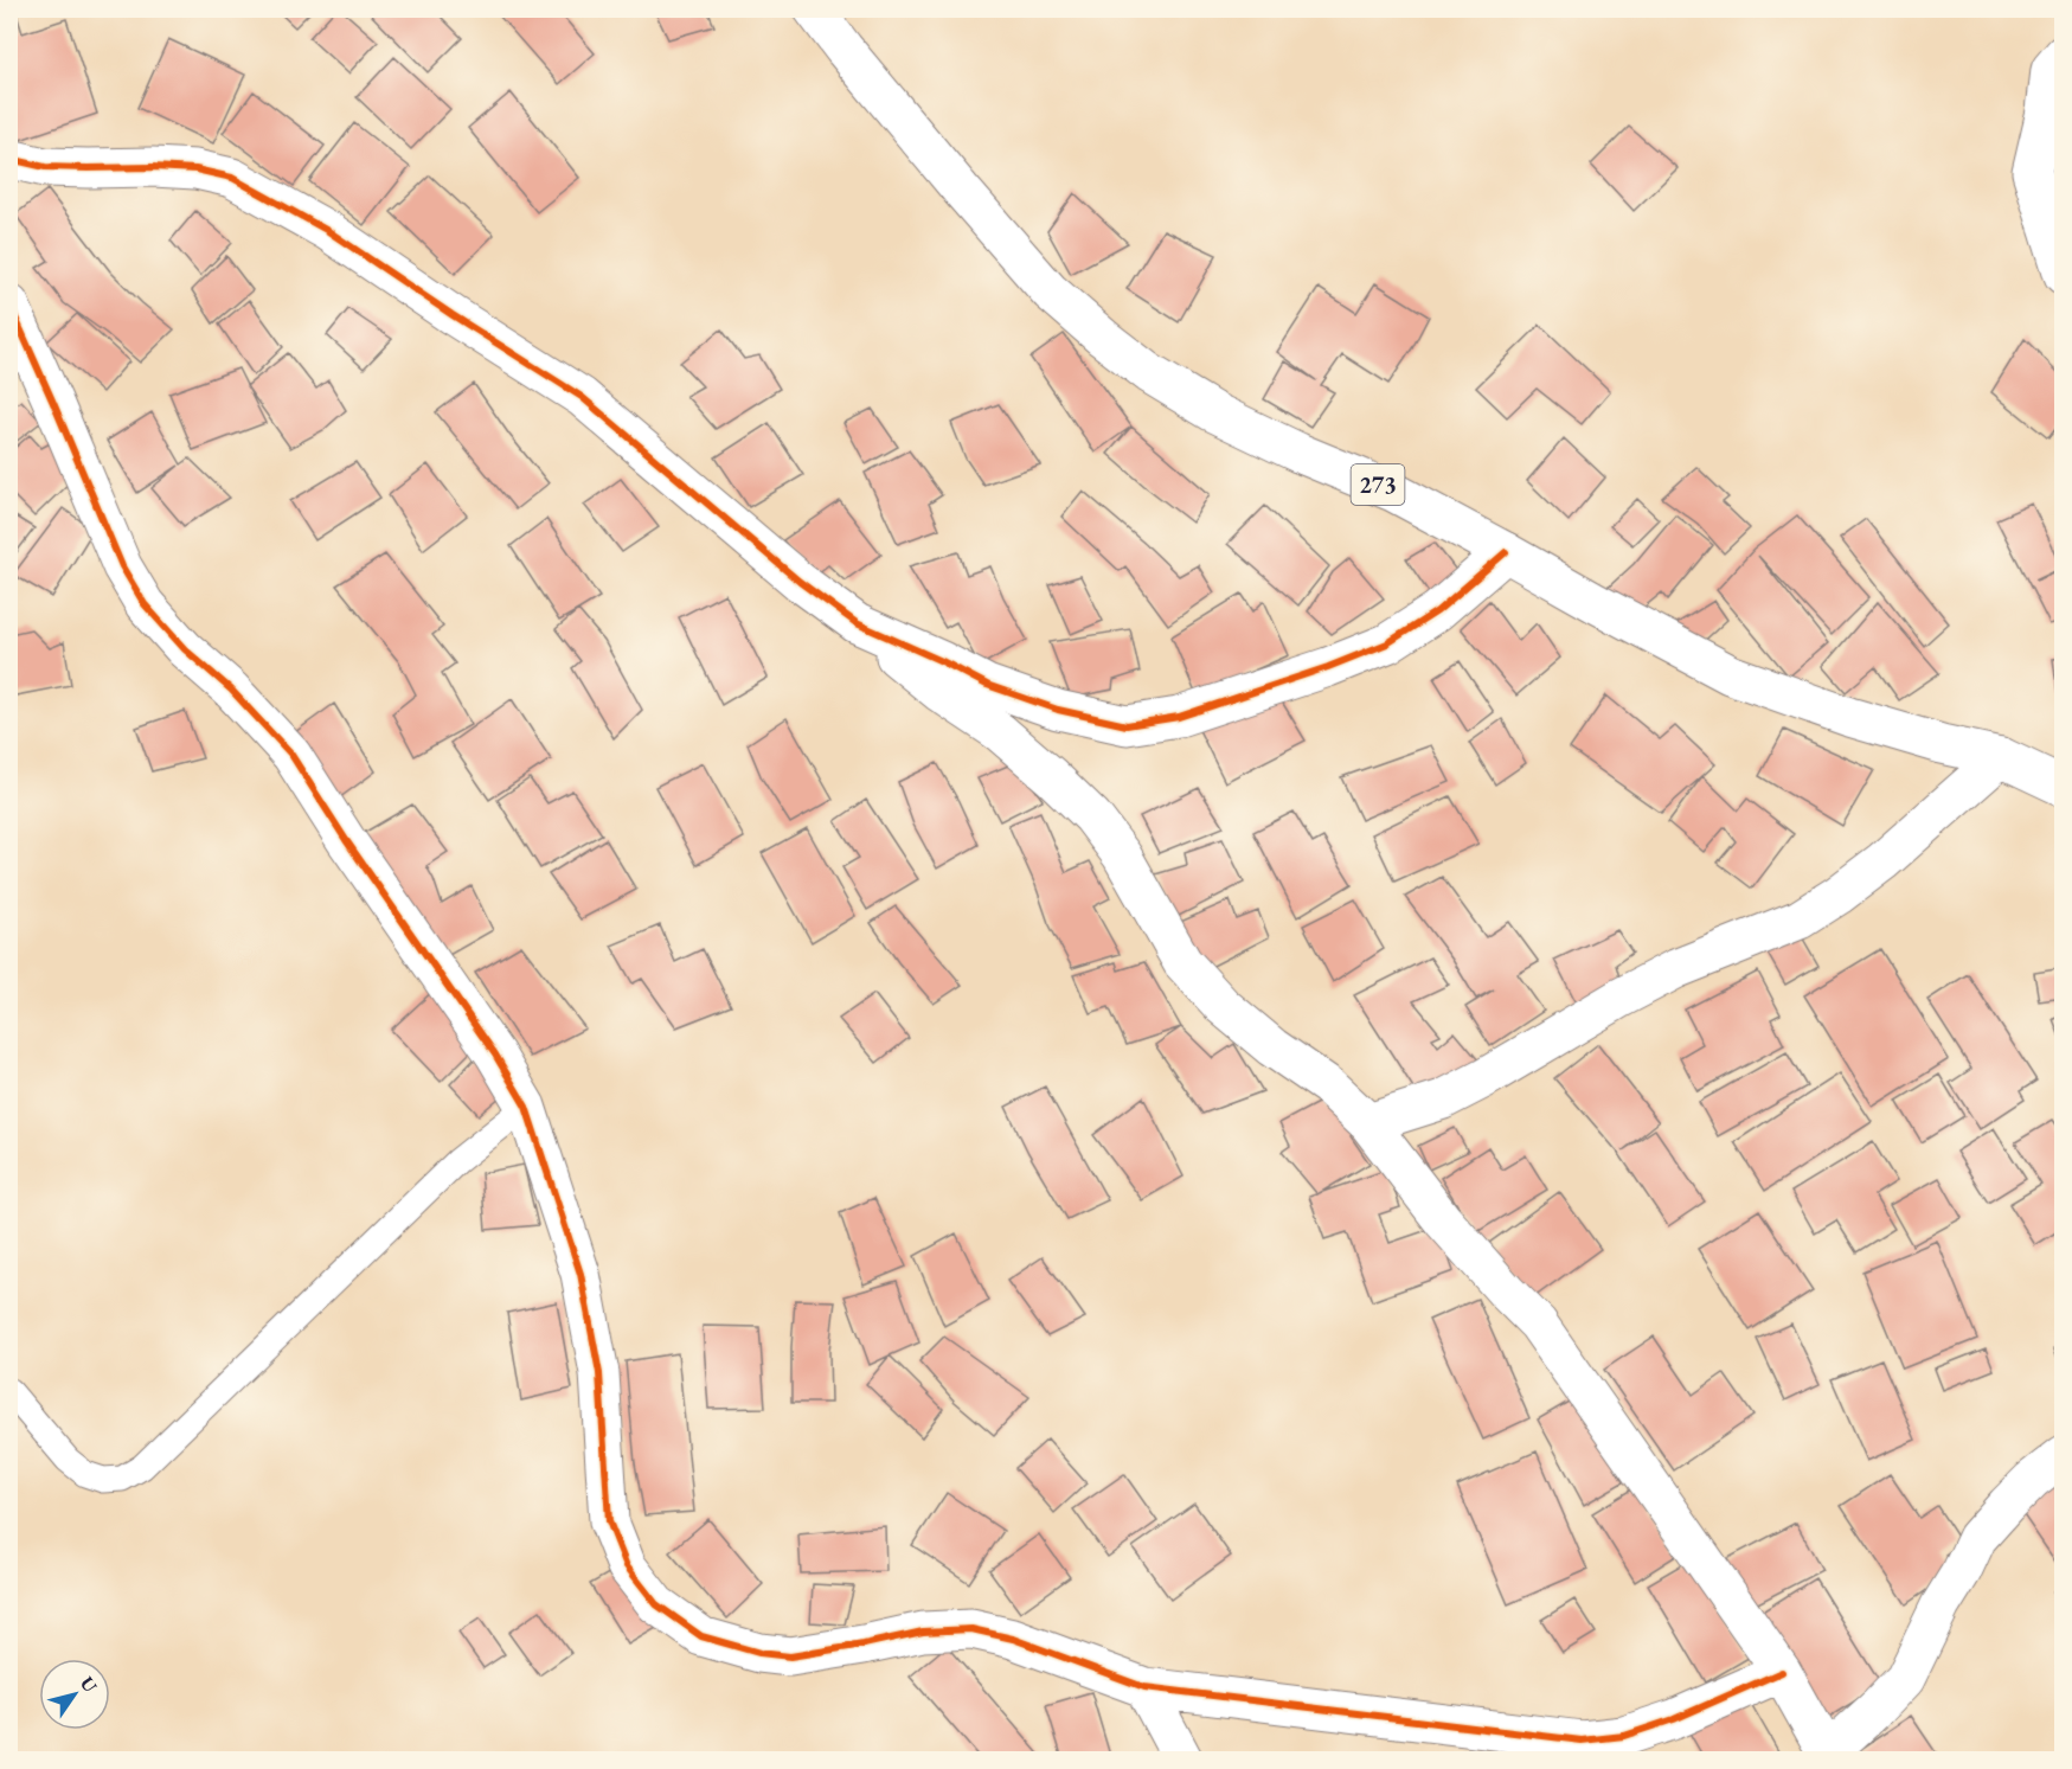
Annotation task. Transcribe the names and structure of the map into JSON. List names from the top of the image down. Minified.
{"streets":{"street":["273"]},"north":"top right"}
